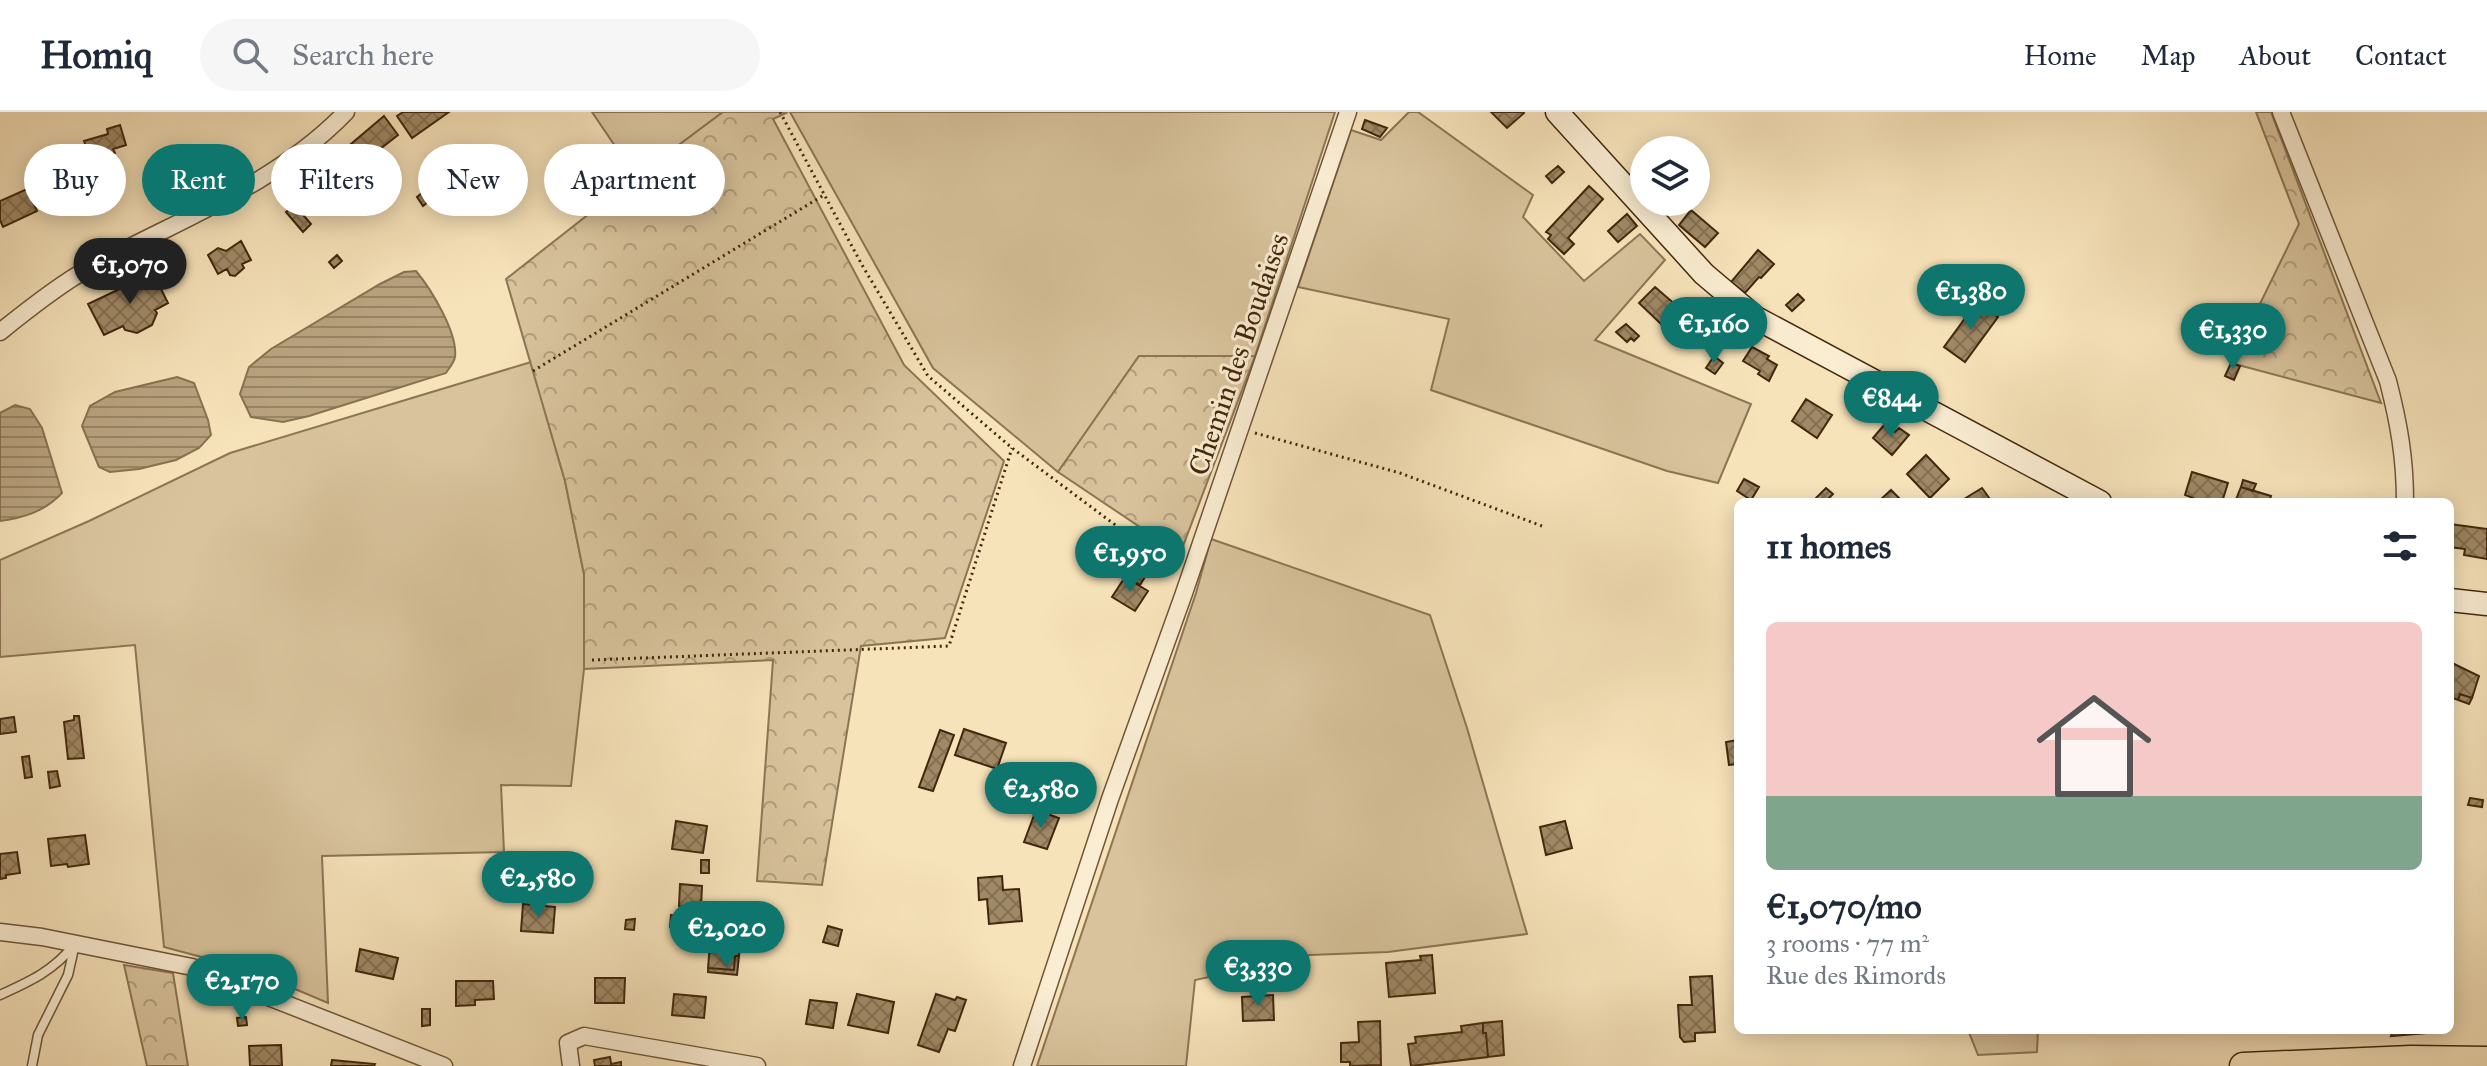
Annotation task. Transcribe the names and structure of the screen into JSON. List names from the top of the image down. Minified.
{"streets":{"street":["Chemin des Boudaises"]},"page":{"header":"Homiq","search":"Search here","nav":["Home","Map","About","Contact"],"chip":["Buy","Rent","Filters","New","Apartment"],"price":["€1,070","€1,380","€1,160","€1,330","€844","€1,950","€2,580","€2,580","€2,020","€3,330","€2,170"],"heading":"11 homes","list":[{"name":"€1,070/mo","note":"3 rooms · 77 m² · Rue des Rimords"}]}}
